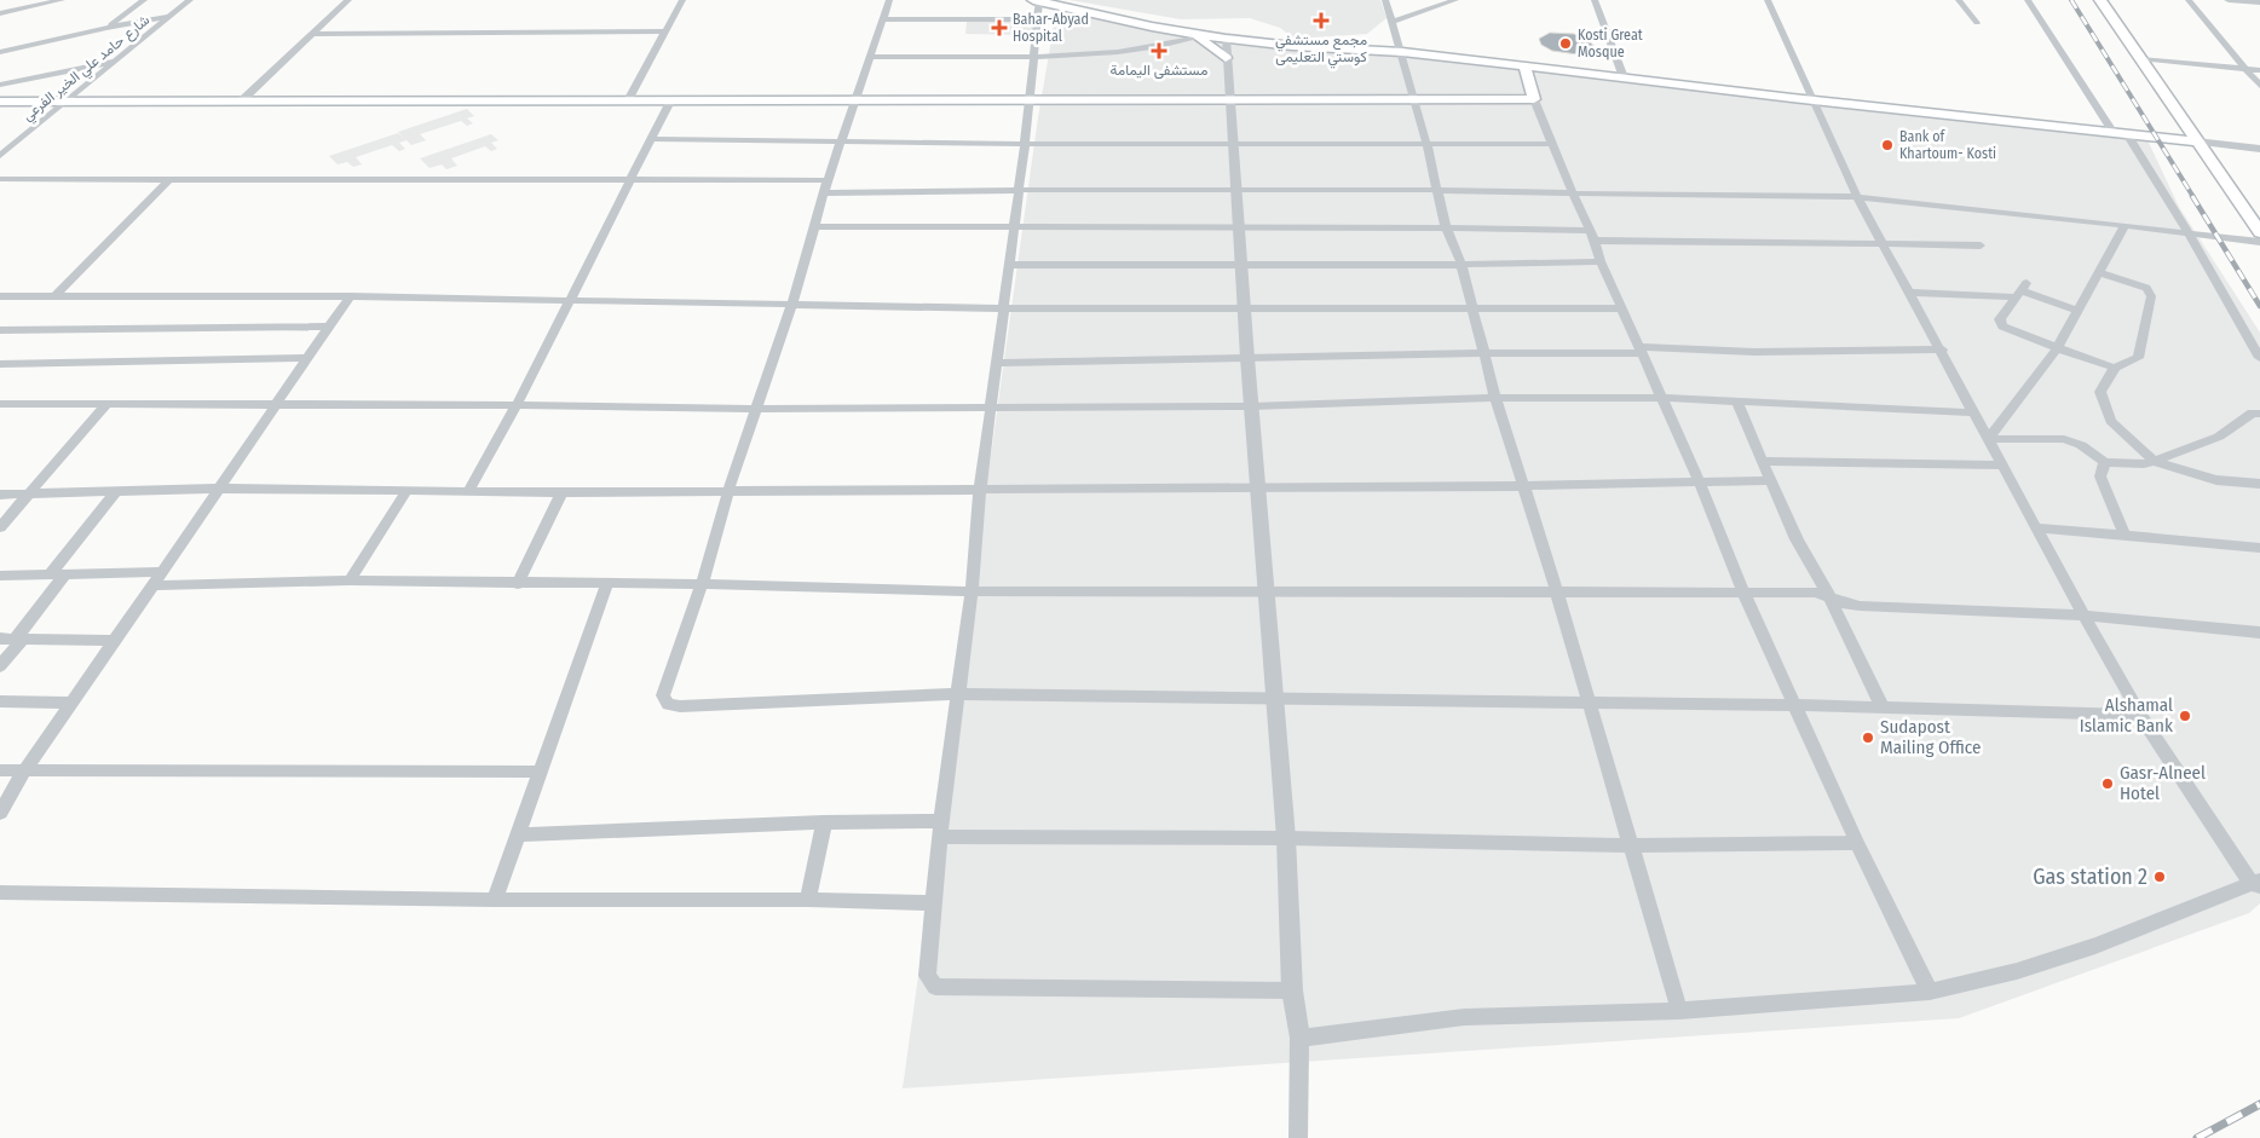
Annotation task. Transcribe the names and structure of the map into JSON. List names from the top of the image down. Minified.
{"streets":{"street":["شارع حامد علي الخير الفرعي"]},"places":{"health":["مجمع مستشفي كوستي التعليمى","Bahar-Abyad Hospital","مستشفى اليمامة"],"other":["Kosti Great Mosque","Bank of Khartoum- Kosti","Alshamal Islamic Bank","Sudapost Mailing Office","Gasr-Alneel Hotel","Gas station 2"]}}
